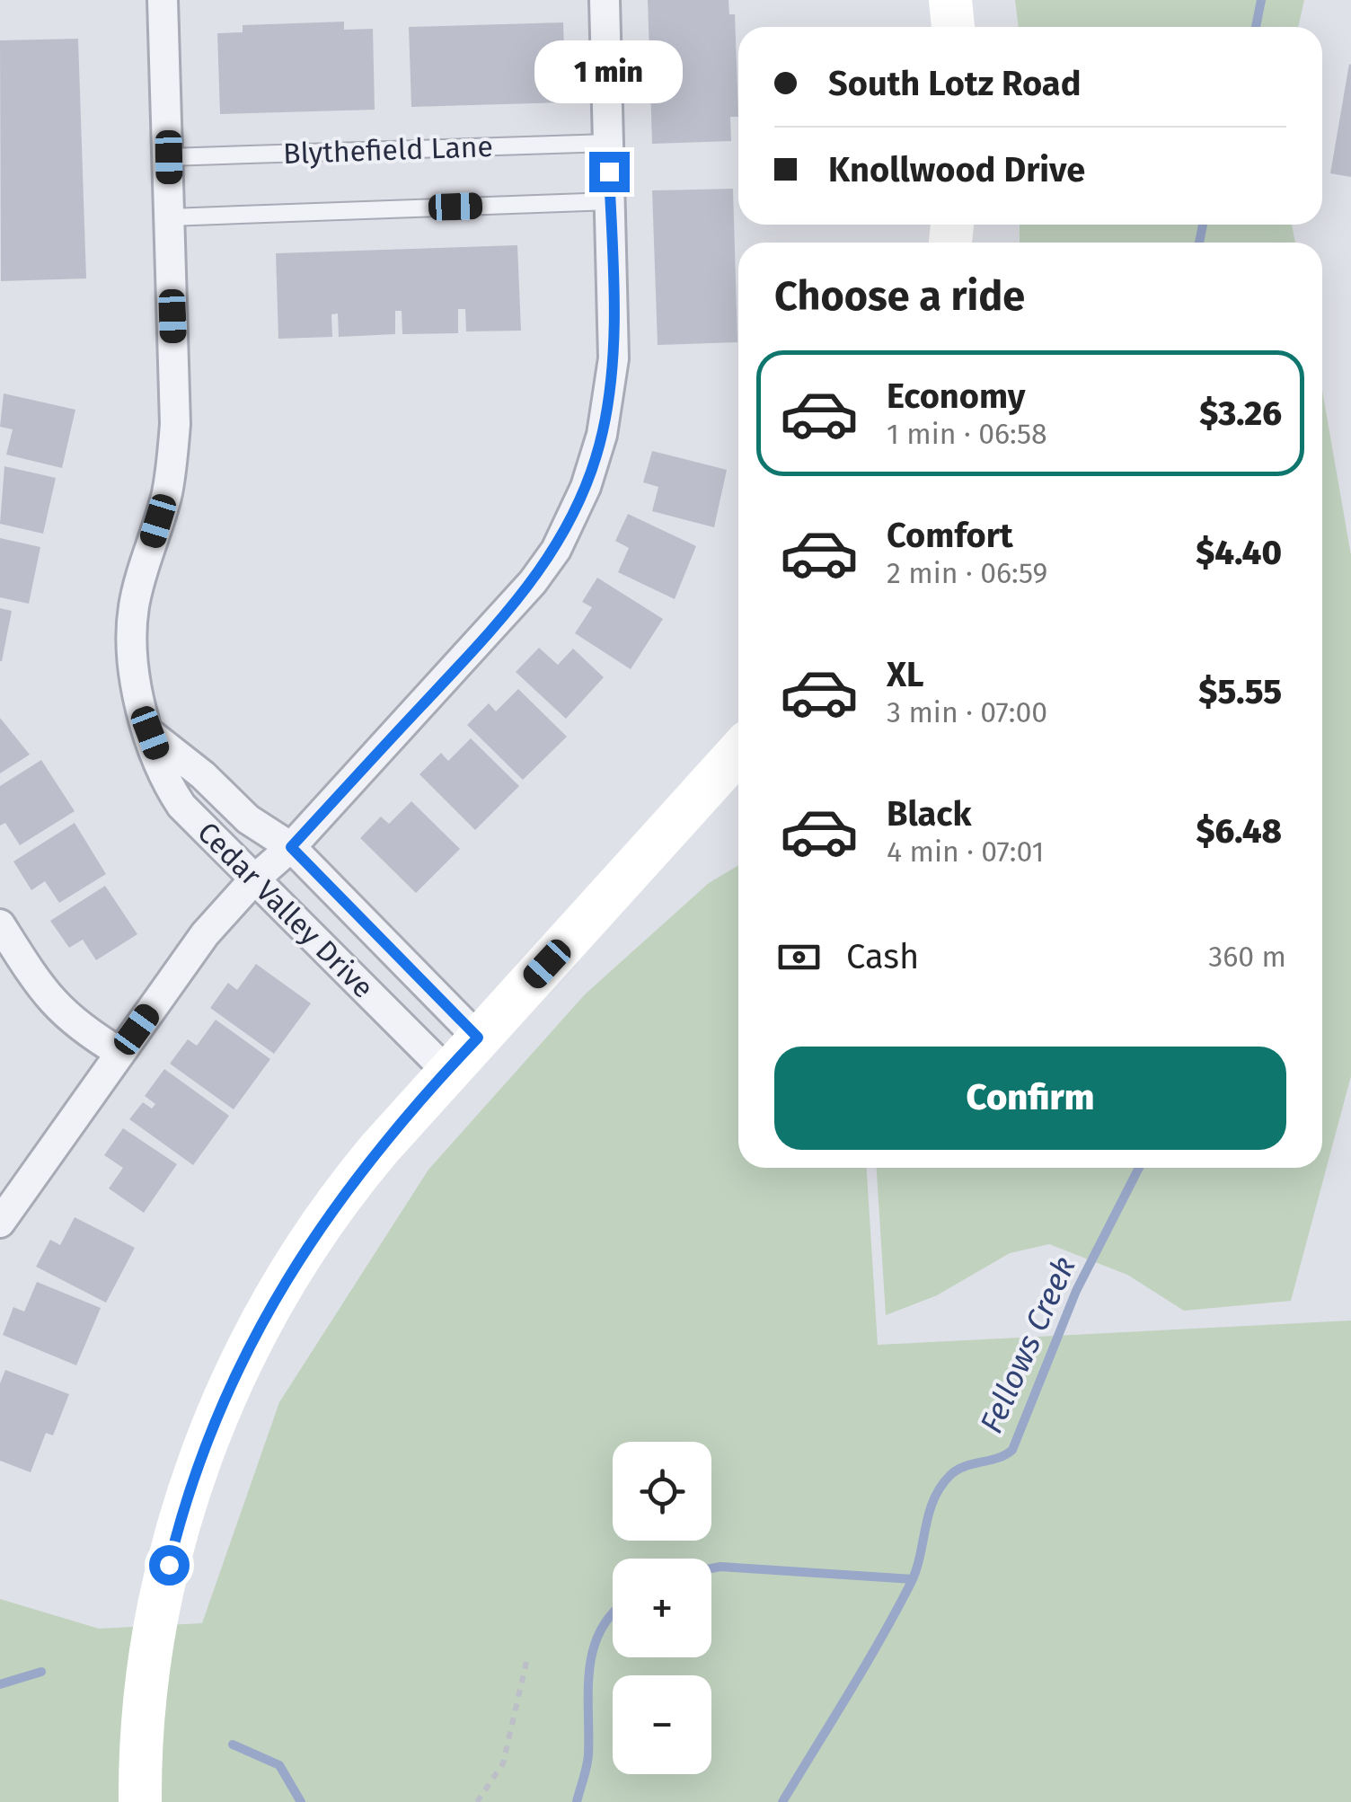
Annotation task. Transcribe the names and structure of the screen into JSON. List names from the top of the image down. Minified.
{"streets":{"street":["Cedar Valley Drive"],"lane":["Blythefield Lane"]},"crossings":[["Blythefield Lane","Cedar Valley Drive"]],"water":["Fellows Creek"],"page":{"banner":["South Lotz Road","Knollwood Drive"],"bubble":"1 min","heading":"Choose a ride","list":[{"name":"Economy","note":"1 min · 06:58","value":"$3.26"},{"name":"Comfort","note":"2 min · 06:59","value":"$4.40"},{"name":"XL","note":"3 min · 07:00","value":"$5.55"},{"name":"Black","note":"4 min · 07:01","value":"$6.48"}],"pay":["Cash","360 m"],"buttons":"Confirm","map_buttons":["+","−"]}}
